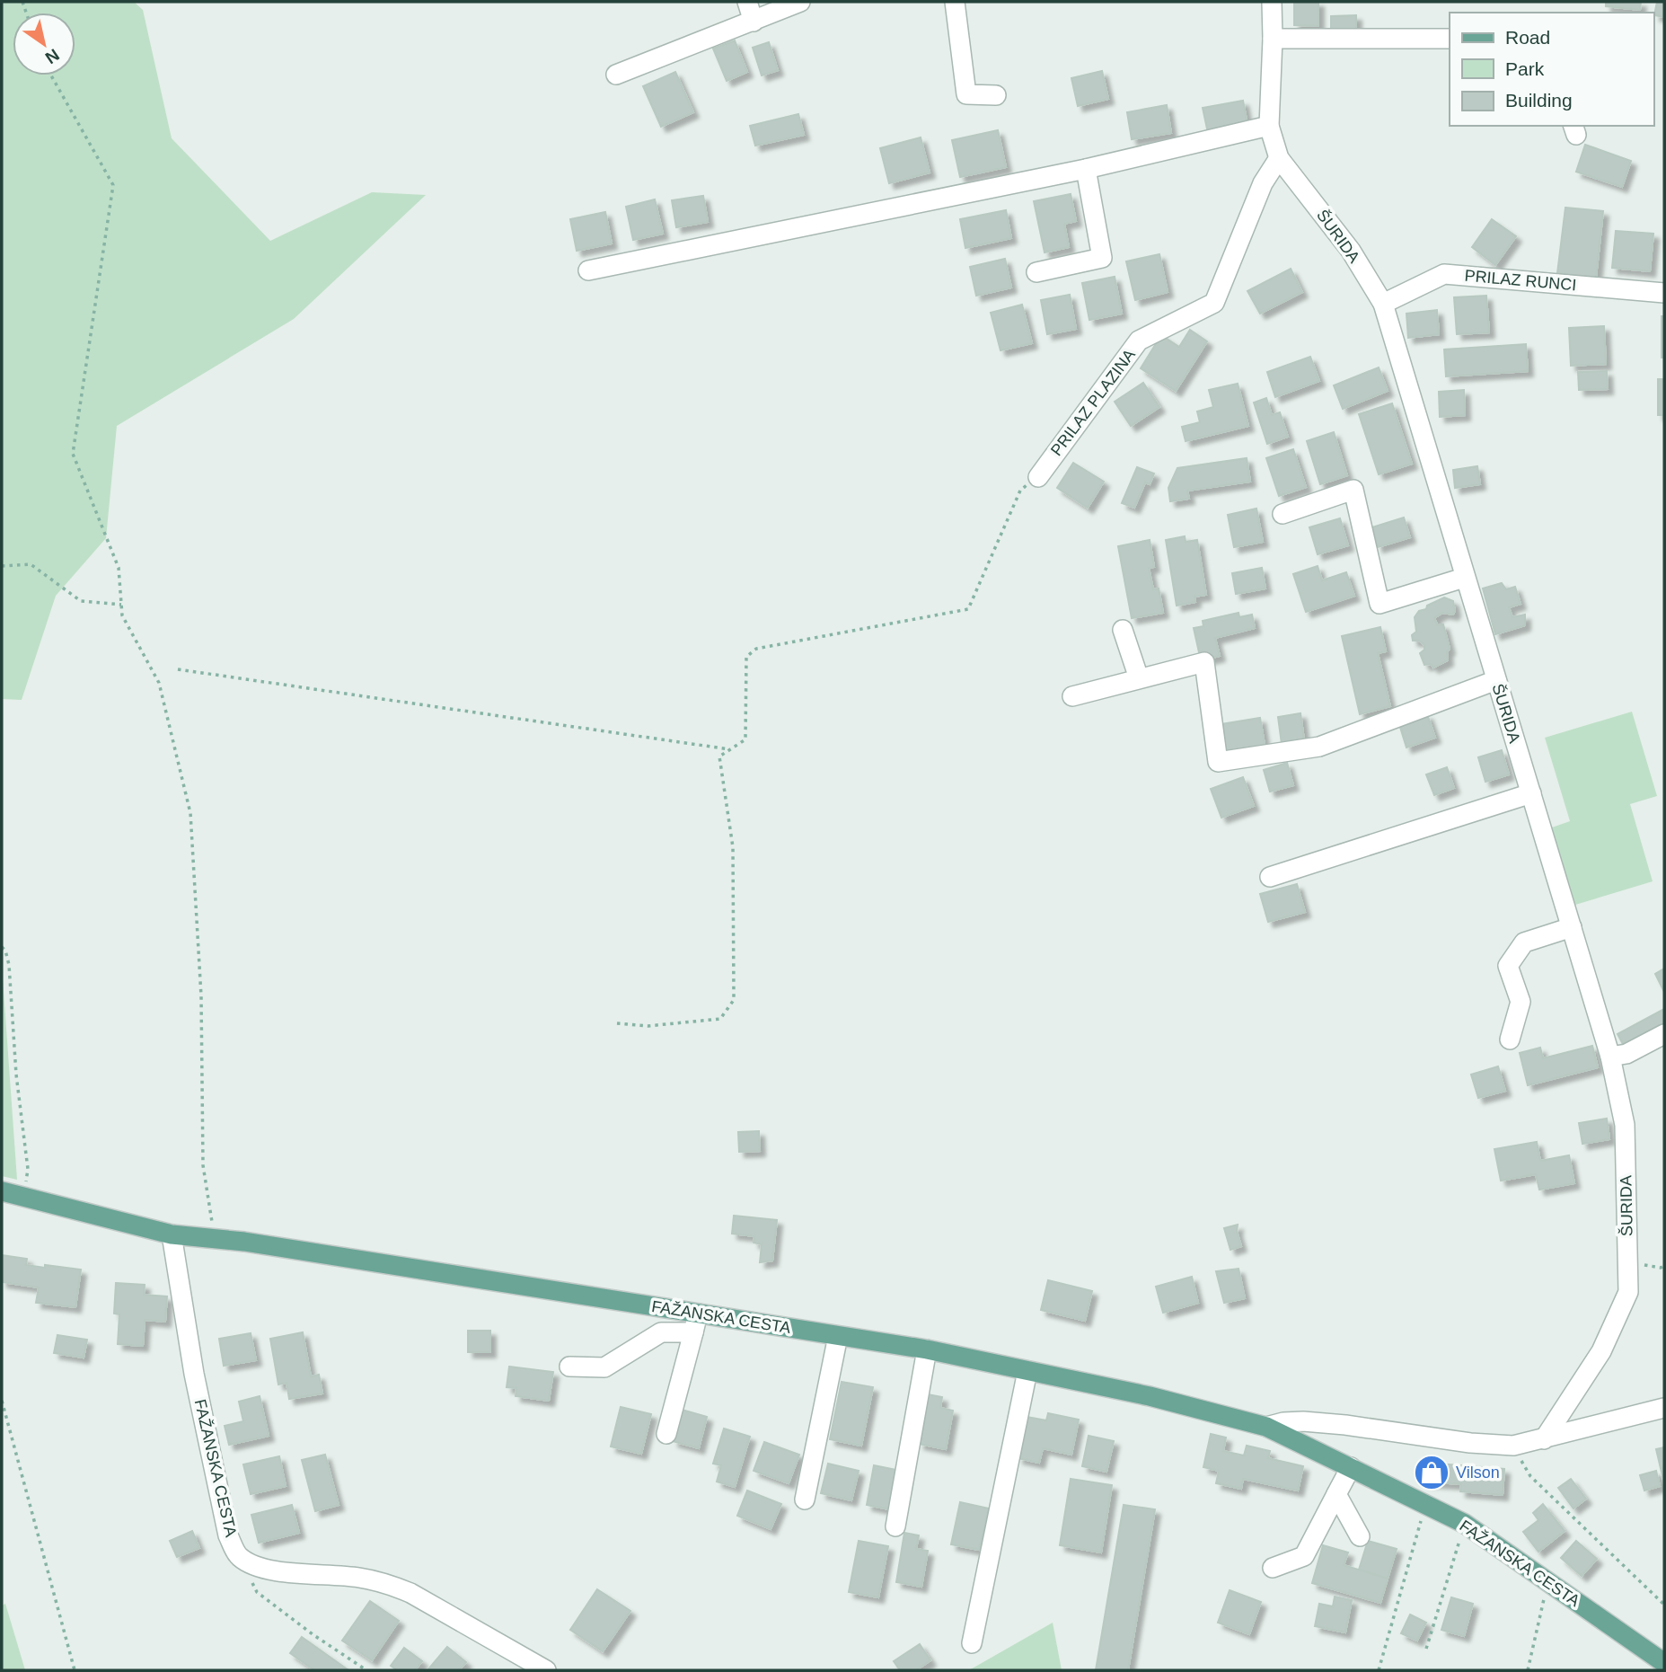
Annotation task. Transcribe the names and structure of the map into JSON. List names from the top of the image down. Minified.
{"streets":{"main road":["FAŽANSKA CESTA"],"street":["ŠURIDA","PRILAZ RUNCI","PRILAZ PLAZINA"]},"crossings":[["ŠURIDA","PRILAZ RUNCI"],["ŠURIDA","PRILAZ PLAZINA"],["ŠURIDA","FAŽANSKA CESTA"]],"places":{"shop":["Vilson"]},"legend":["Road","Park","Building"],"north":"bottom right"}
